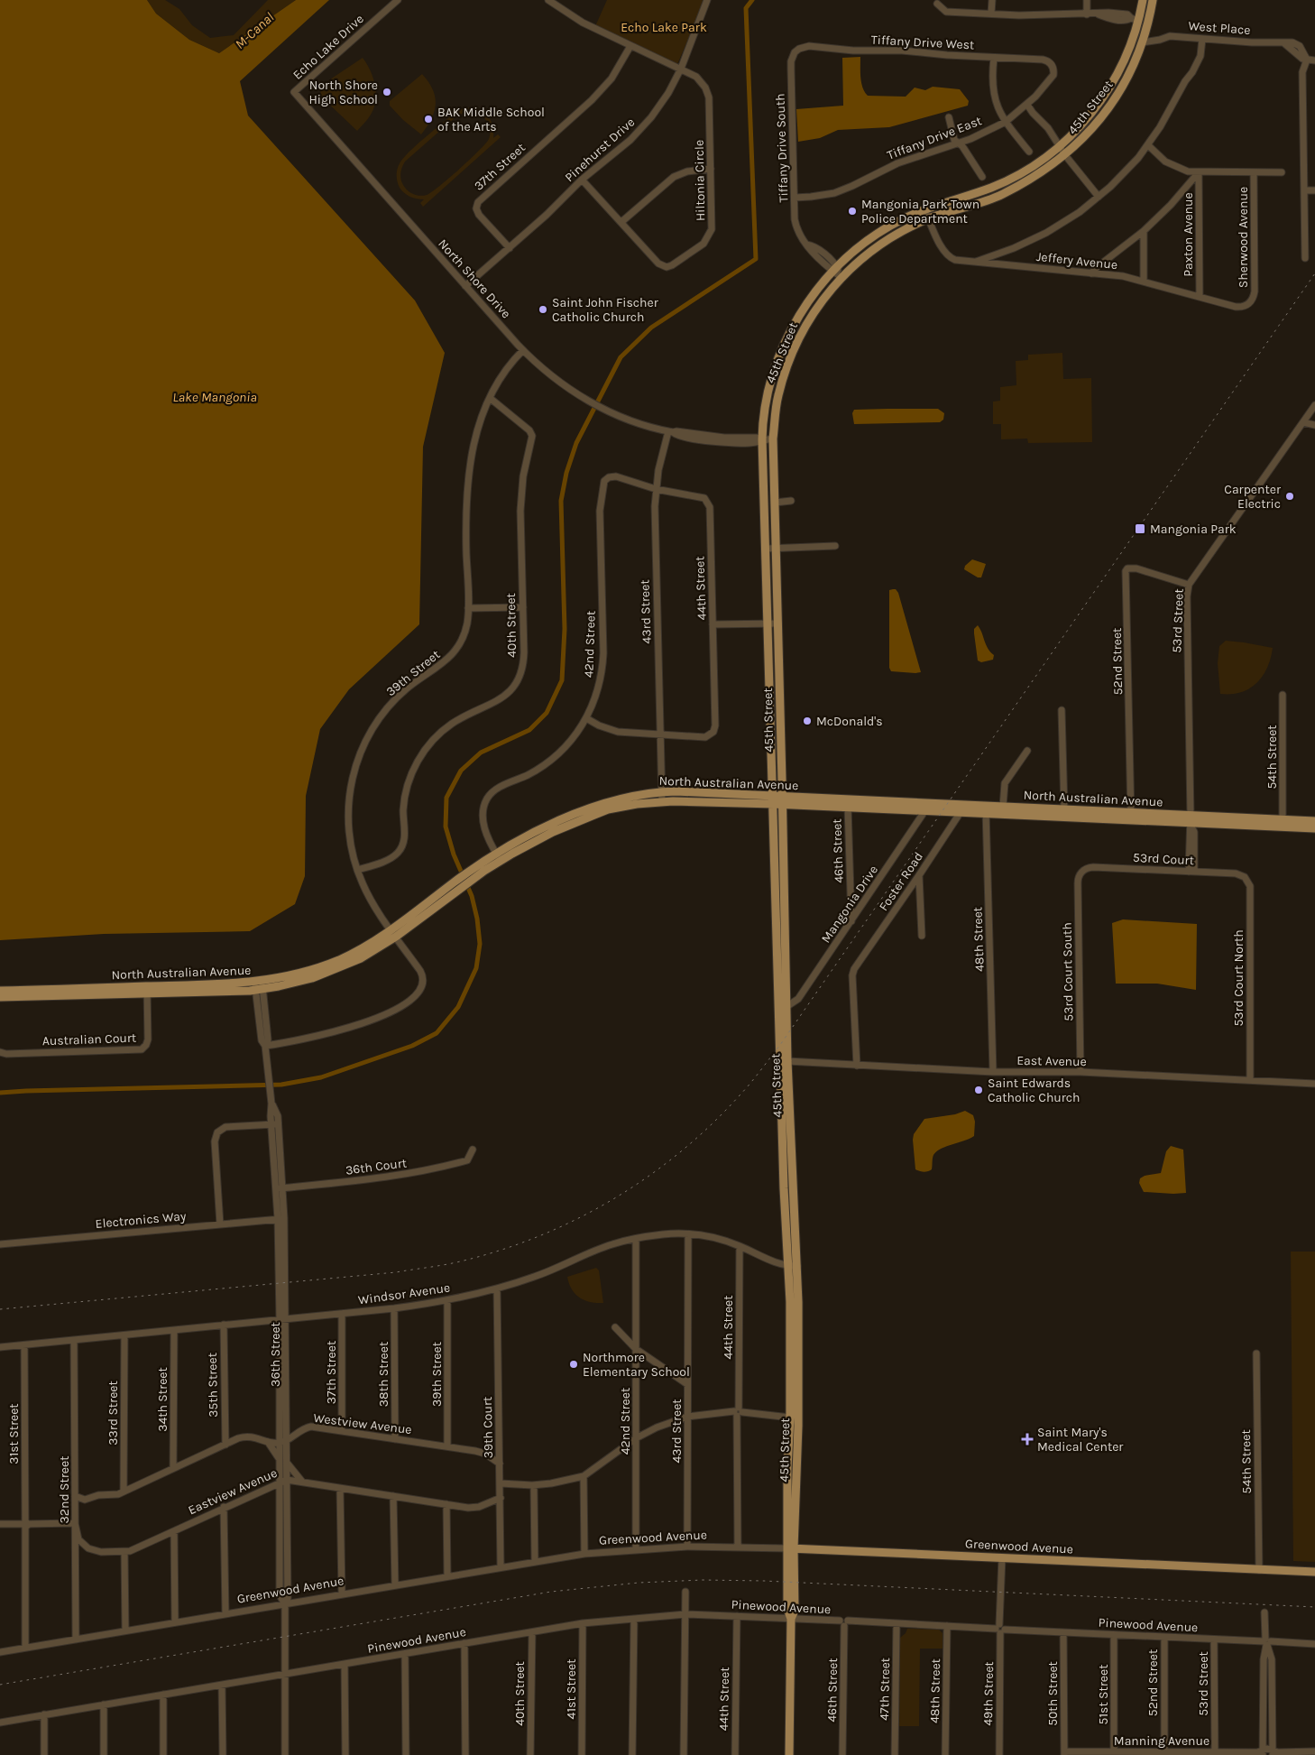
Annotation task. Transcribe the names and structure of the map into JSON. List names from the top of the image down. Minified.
{"streets":{"main road":["45th Street","North Australian Avenue","Greenwood Avenue"],"street":["West Place","Tiffany Drive West","Echo Lake Drive","Tiffany Drive East","Tiffany Drive South","Pinehurst Drive","37th Street","Hiltonia Circle","Paxton Avenue","Sherwood Avenue","Jeffery Avenue","North Shore Drive","44th Street","43rd Street","53rd Street","40th Street","42nd Street","52nd Street","39th Street","54th Street","46th Street","53rd Court","Foster Road","Mangonia Drive","48th Street","53rd Court South","53rd Court North","Australian Court","East Avenue","36th Court","Electronics Way","Windsor Avenue","36th Street","38th Street","35th Street","34th Street","33rd Street","Westview Avenue","39th Court","31st Street","32nd Street","Eastview Avenue","Pinewood Avenue","41st Street","47th Street","49th Street","50th Street","51st Street","Manning Avenue"]},"crossings":[["West Place","45th Street"],["Tiffany Drive West","Tiffany Drive East"],["Tiffany Drive West","Tiffany Drive South"],["Echo Lake Drive","North Shore Drive"],["45th Street","Tiffany Drive South"],["45th Street","Jeffery Avenue"],["45th Street","North Shore Drive"],["45th Street","North Australian Avenue"],["45th Street","Mangonia Drive"],["45th Street","East Avenue"],["45th Street","Windsor Avenue"],["45th Street","Greenwood Avenue"],["45th Street","Pinewood Avenue"],["Tiffany Drive East","Tiffany Drive South"],["Pinehurst Drive","37th Street"],["Pinehurst Drive","Hiltonia Circle"],["Pinehurst Drive","North Shore Drive"],["37th Street","Hiltonia Circle"],["37th Street","Windsor Avenue"],["37th Street","Westview Avenue"],["Paxton Avenue","Jeffery Avenue"],["Sherwood Avenue","Jeffery Avenue"],["North Shore Drive","43rd Street"],["North Shore Drive","39th Street"],["44th Street","43rd Street"],["44th Street","42nd Street"],["44th Street","Windsor Avenue"],["44th Street","Greenwood Avenue"],["44th Street","Pinewood Avenue"],["43rd Street","42nd Street"],["43rd Street","North Australian Avenue"],["43rd Street","Windsor Avenue"],["43rd Street","Greenwood Avenue"],["53rd Street","52nd Street"],["53rd Street","North Australian Avenue"],["53rd Street","53rd Court"],["53rd Street","Pinewood Avenue"],["53rd Street","Manning Avenue"],["40th Street","39th Street"],["40th Street","Pinewood Avenue"],["42nd Street","North Australian Avenue"],["42nd Street","Windsor Avenue"],["42nd Street","Greenwood Avenue"],["52nd Street","North Australian Avenue"],["52nd Street","Pinewood Avenue"],["52nd Street","Manning Avenue"],["39th Street","North Australian Avenue"],["39th Street","Windsor Avenue"],["39th Street","Westview Avenue"],["54th Street","North Australian Avenue"],["54th Street","Greenwood Avenue"],["North Australian Avenue","46th Street"],["North Australian Avenue","Foster Road"],["North Australian Avenue","Mangonia Drive"],["North Australian Avenue","48th Street"],["North Australian Avenue","Australian Court"],["North Australian Avenue","36th Street"],["46th Street","Mangonia Drive"],["46th Street","Pinewood Avenue"],["53rd Court","53rd Court South"],["53rd Court","53rd Court North"],["Foster Road","East Avenue"],["48th Street","East Avenue"],["48th Street","Pinewood Avenue"],["53rd Court South","East Avenue"],["53rd Court North","East Avenue"],["36th Court","36th Street"],["Electronics Way","36th Street"],["Windsor Avenue","36th Street"],["Windsor Avenue","38th Street"],["Windsor Avenue","35th Street"],["Windsor Avenue","34th Street"],["Windsor Avenue","33rd Street"],["Windsor Avenue","39th Court"],["Windsor Avenue","31st Street"],["Windsor Avenue","32nd Street"],["36th Street","Westview Avenue"],["36th Street","Eastview Avenue"],["36th Street","Greenwood Avenue"],["36th Street","Pinewood Avenue"],["38th Street","Westview Avenue"],["35th Street","Westview Avenue"],["34th Street","Westview Avenue"],["33rd Street","Westview Avenue"],["Westview Avenue","39th Court"],["Westview Avenue","32nd Street"],["39th Court","Eastview Avenue"],["39th Court","Greenwood Avenue"],["31st Street","Greenwood Avenue"],["32nd Street","Eastview Avenue"],["32nd Street","Greenwood Avenue"],["Greenwood Avenue","49th Street"],["Pinewood Avenue","41st Street"],["Pinewood Avenue","47th Street"],["Pinewood Avenue","49th Street"],["Pinewood Avenue","50th Street"],["Pinewood Avenue","51st Street"],["50th Street","Manning Avenue"],["51st Street","Manning Avenue"]],"water":["M-Canal","Lake Mangonia"],"parks":["Echo Lake Park"],"places":{"other":["North Shore High School","BAK Middle School of the Arts","Mangonia Park Town Police Department","Saint John Fischer Catholic Church","Carpenter Electric","McDonald's","Saint Edwards Catholic Church","Northmore Elementary School"],"transit":["Mangonia Park"],"health":["Saint Mary's Medical Center"]}}
